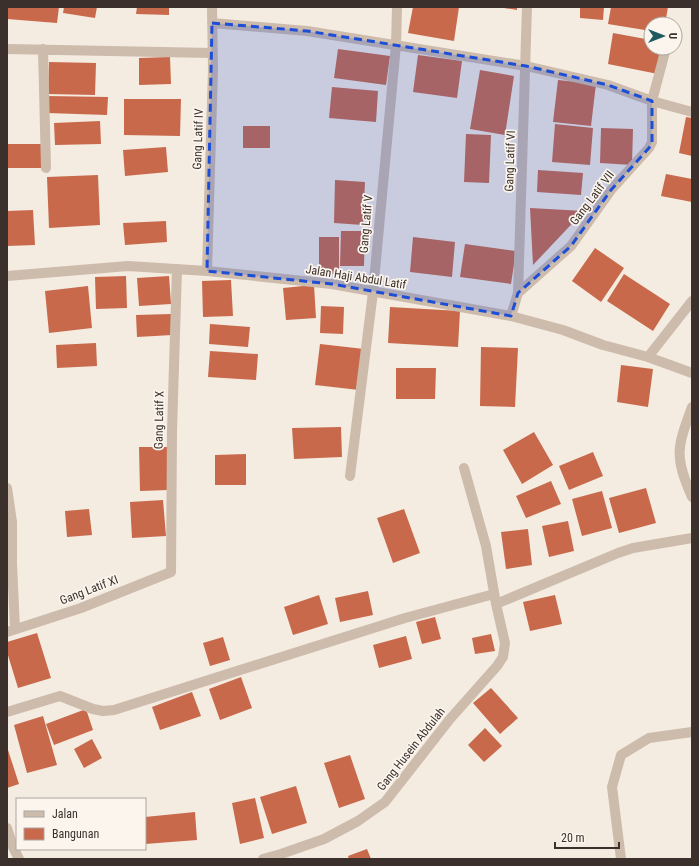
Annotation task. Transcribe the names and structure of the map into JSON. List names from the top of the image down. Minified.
{"streets":{"street":["Gang Latif IV","Gang Latif VI","Gang Latif VII","Gang Latif V","Jalan Haji Abdul Latif","Gang Latif X","Gang Latif XI","Gang Husein Abdulah"]},"crossings":[["Gang Latif IV","Jalan Haji Abdul Latif"],["Gang Latif VI","Gang Latif VII"],["Gang Latif VI","Jalan Haji Abdul Latif"],["Gang Latif V","Jalan Haji Abdul Latif"],["Jalan Haji Abdul Latif","Gang Latif X"],["Gang Latif X","Gang Latif XI"]],"legend":["Jalan","Bangunan"],"scale_bar":"20 m","north":"right"}
